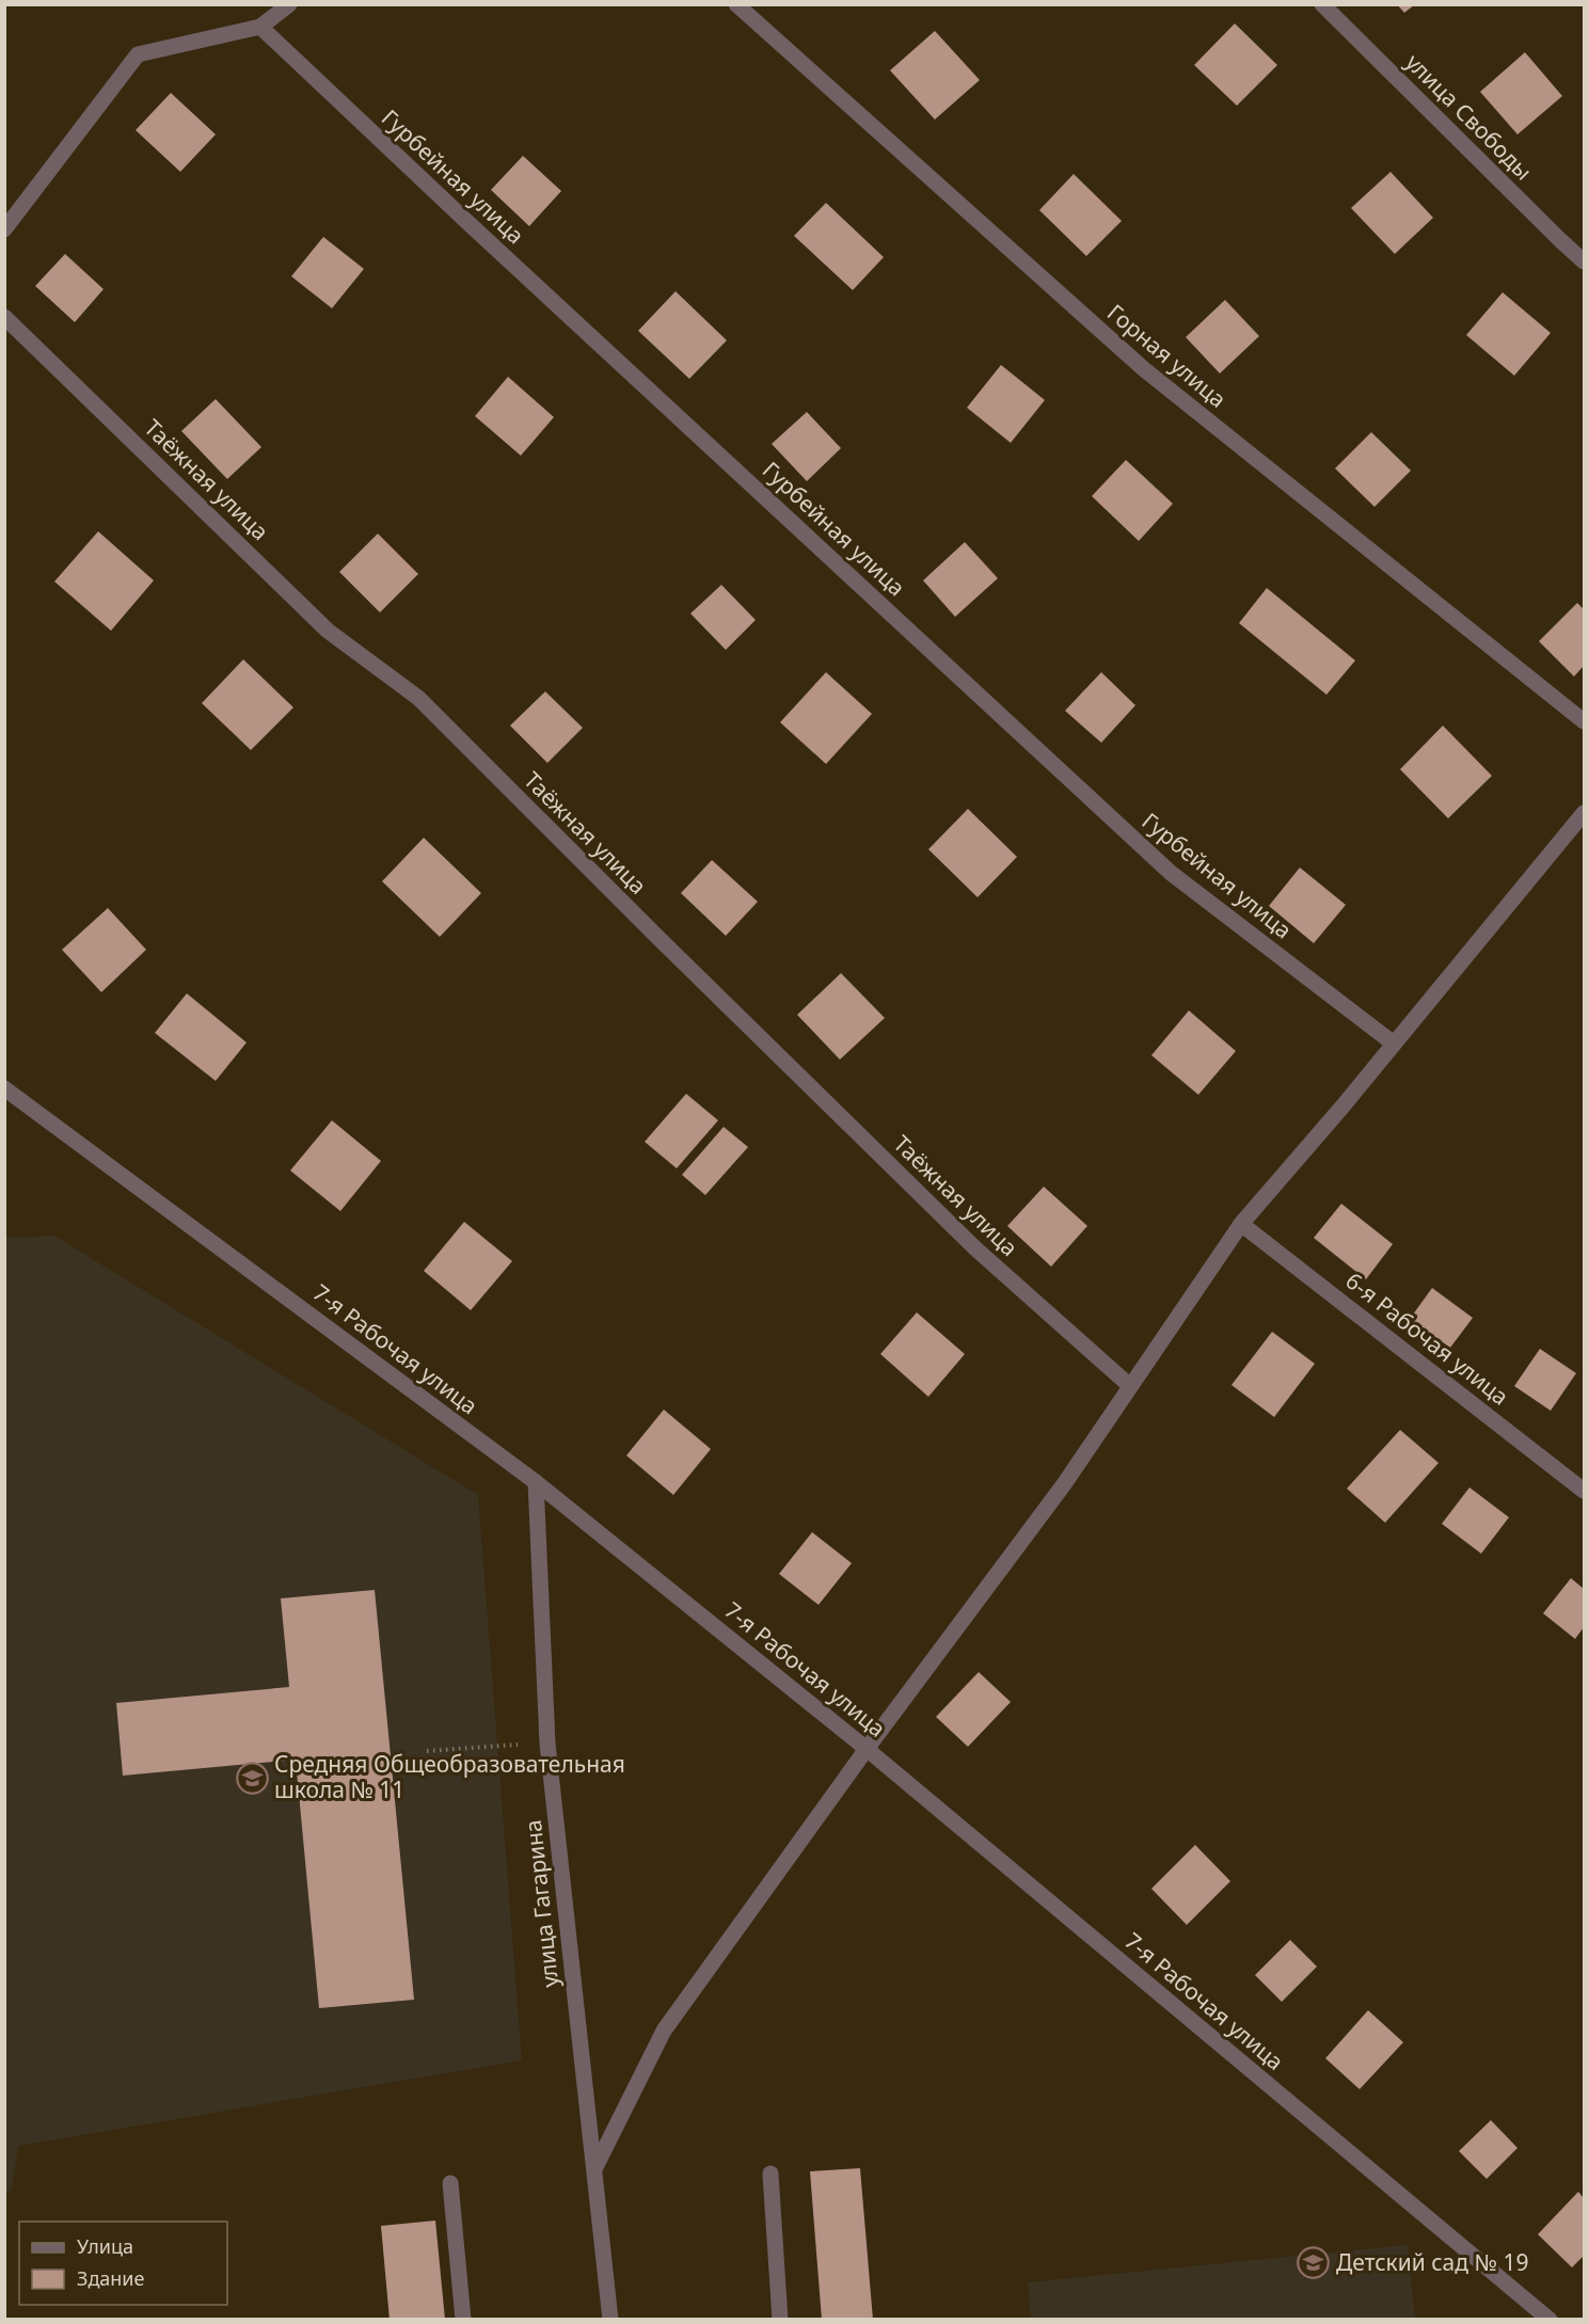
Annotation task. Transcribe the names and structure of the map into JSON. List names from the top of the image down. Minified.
{"streets":{"street":["улица Свободы","Гурбейная улица","Горная улица","Таёжная улица","6-я Рабочая улица","7-я Рабочая улица","улица Гагарина"]},"crossings":[["7-я Рабочая улица","улица Гагарина"]],"places":{"school or university":["Средняя Общеобразовательная школа № 11","Детский сад № 19"]},"legend":["Улица","Здание"]}
